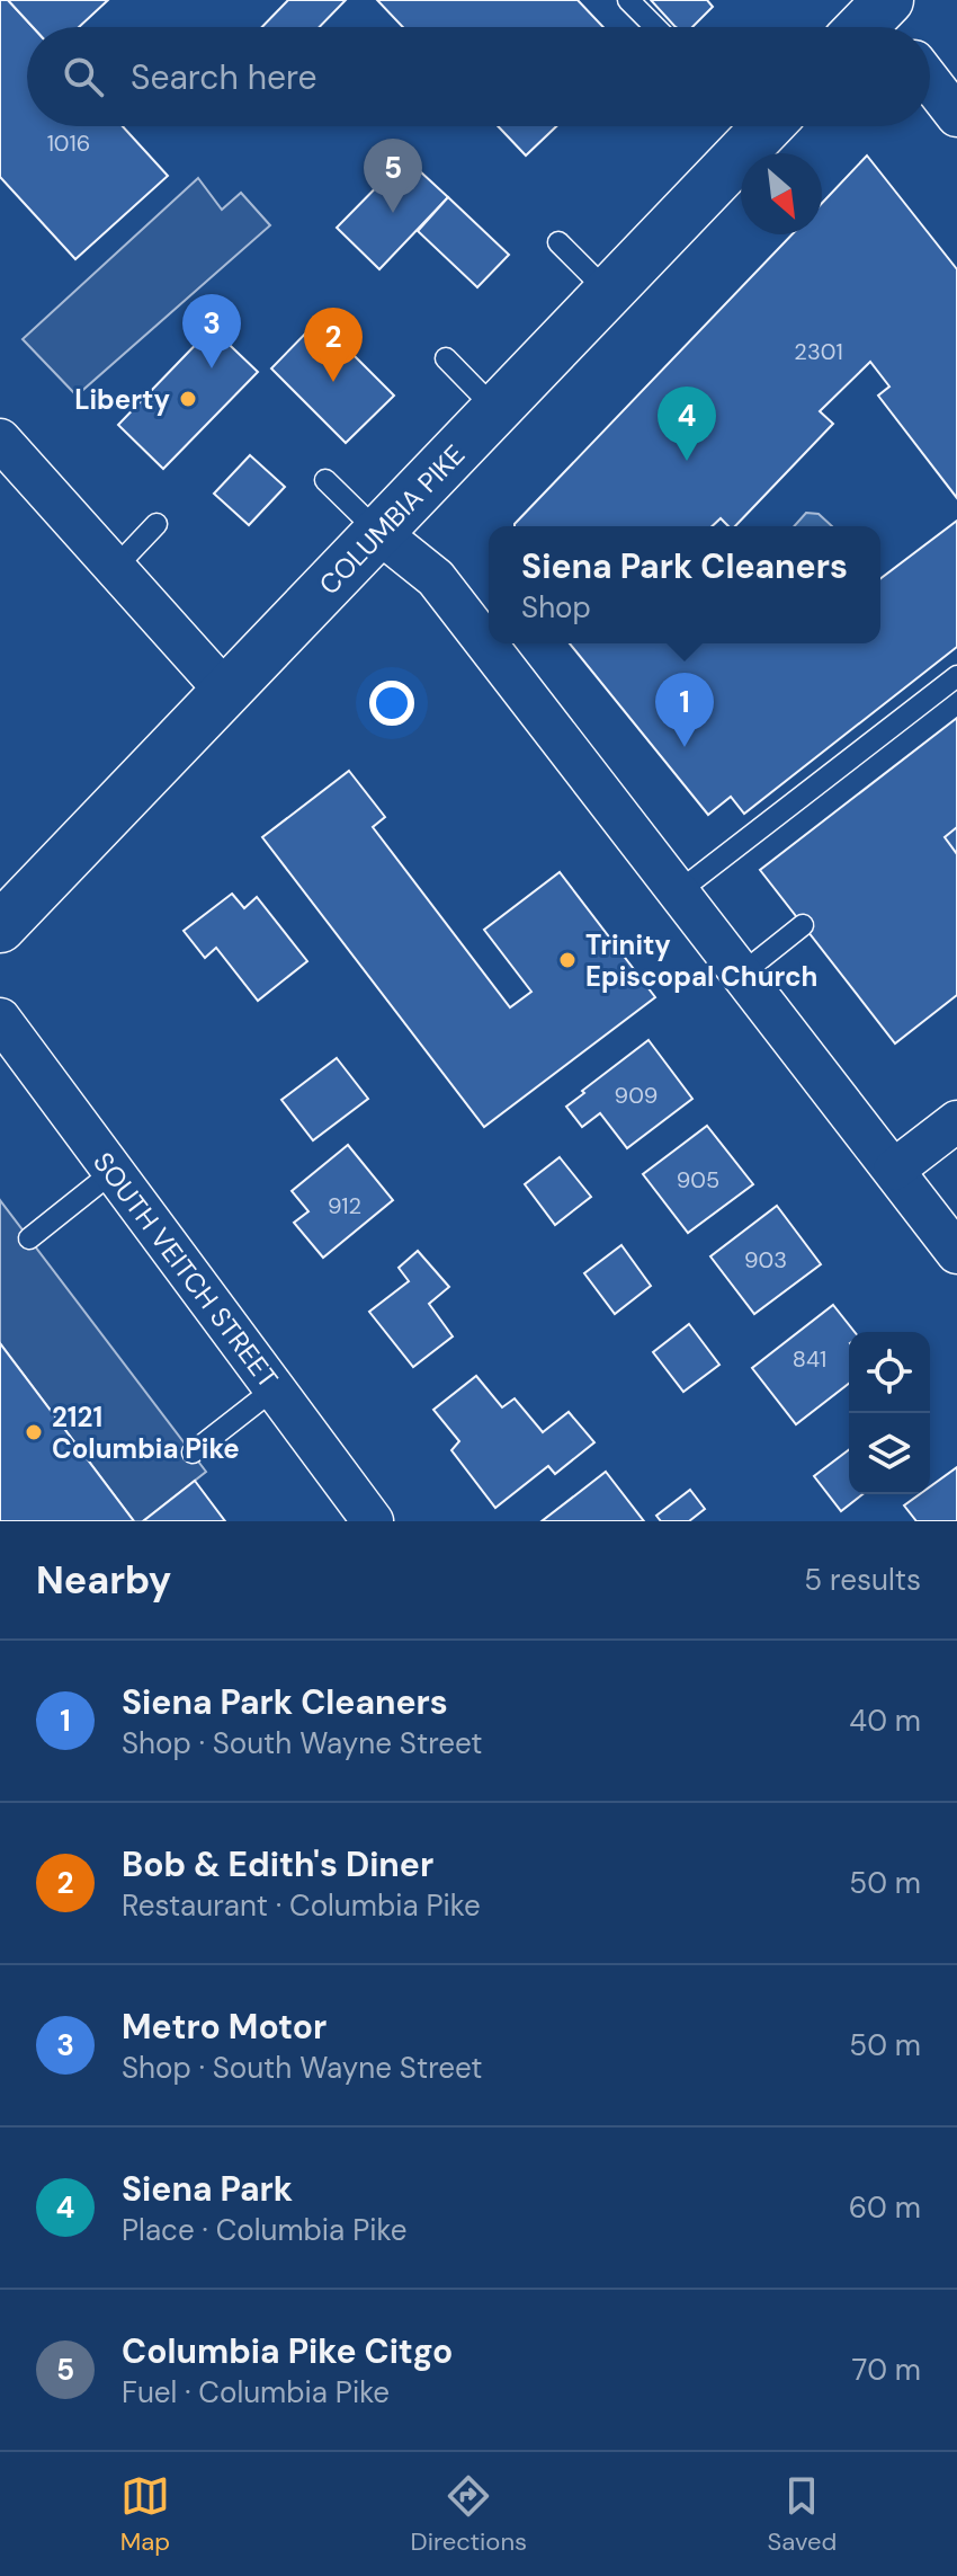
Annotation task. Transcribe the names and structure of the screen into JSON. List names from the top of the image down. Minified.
{"streets":{"main road":["COLUMBIA PIKE"],"street":["SOUTH VEITCH STREET"]},"places":["Liberty","Trinity Episcopal Church","2121 Columbia Pike"],"house_numbers":["1016","2301","909","905","912","903","841"],"north":"bottom right","page":{"search":"Search here","pins":["5","3","2","4","1"],"popup":["Siena Park Cleaners","Shop"],"heading":["Nearby","5 results"],"list":[{"mark":"1","name":"Siena Park Cleaners","note":"Shop · South Wayne Street","value":"40 m"},{"mark":"2","name":"Bob & Edith's Diner","note":"Restaurant · Columbia Pike","value":"50 m"},{"mark":"3","name":"Metro Motor","note":"Shop · South Wayne Street","value":"50 m"},{"mark":"4","name":"Siena Park","note":"Place · Columbia Pike","value":"60 m"},{"mark":"5","name":"Columbia Pike Citgo","note":"Fuel · Columbia Pike","value":"70 m"}],"nav":["Map","Directions","Saved"]}}
